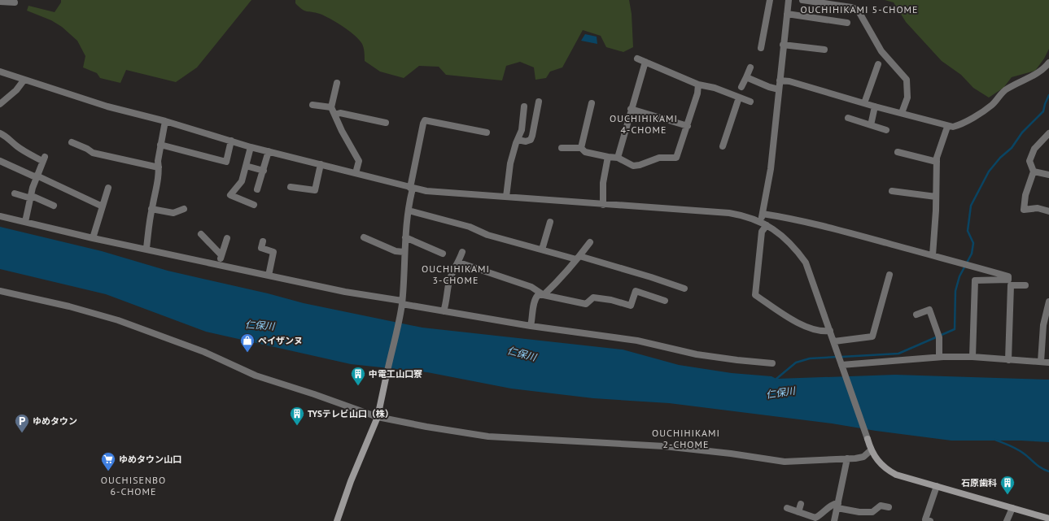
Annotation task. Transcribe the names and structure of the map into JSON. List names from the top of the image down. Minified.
{"districts":["OUCHIHIKAMI 5-CHOME","OUCHIHIKAMI 4-CHOME","OUCHIHIKAMI 3-CHOME","OUCHIHIKAMI 2-CHOME","OUCHISENBO 6-CHOME"],"water":["仁保川"],"places":{"shop":["ペイザンヌ"],"building":["中電工山口寮","TYSテレビ山口（株）","石原歯科"],"parking":["ゆめタウン"],"supermarket":["ゆめタウン山口"]}}
